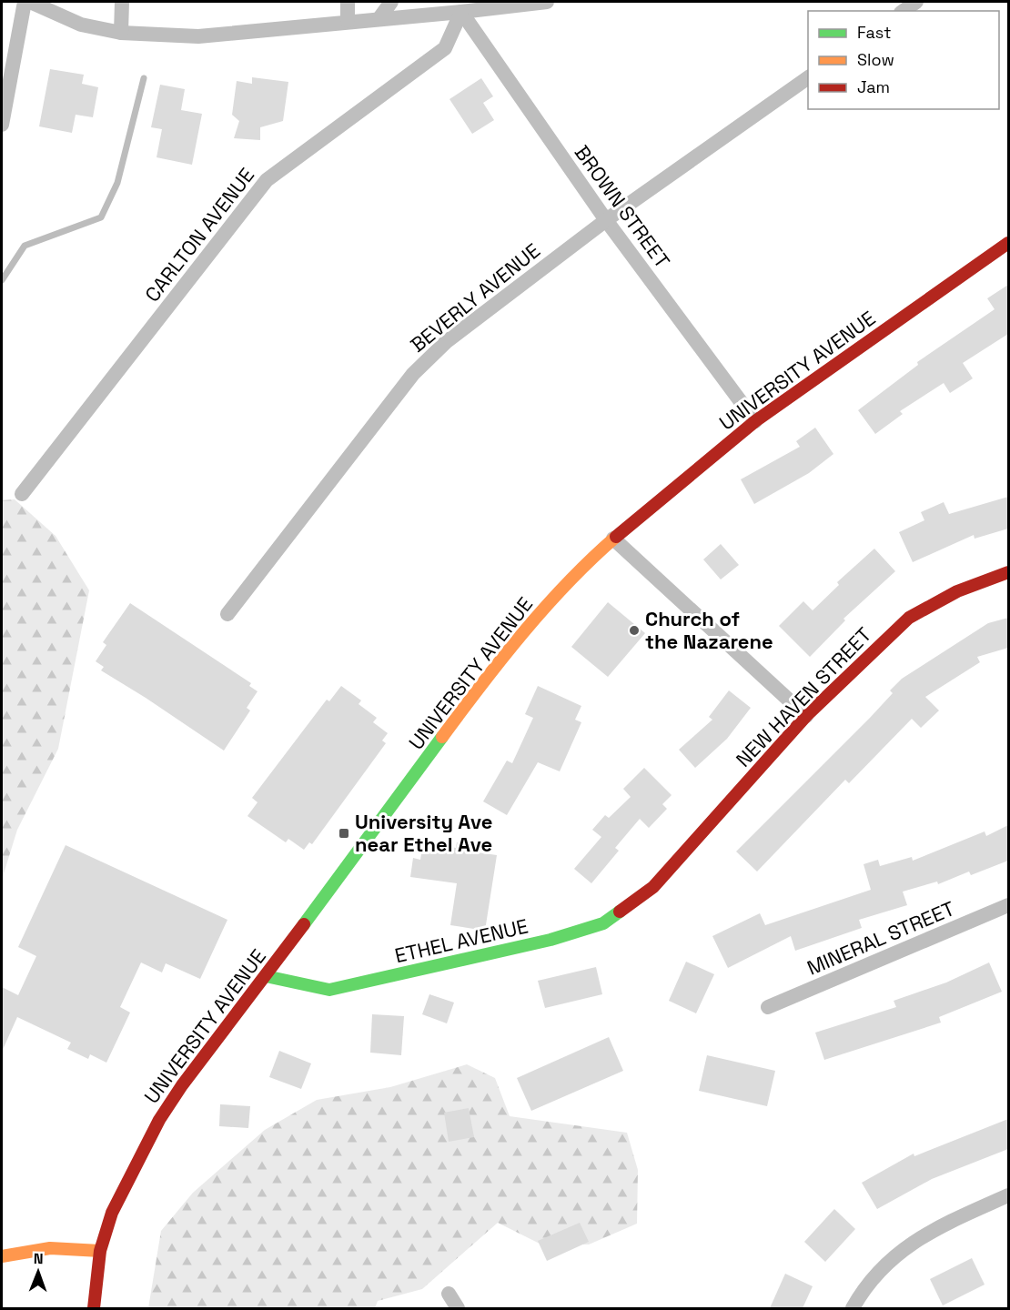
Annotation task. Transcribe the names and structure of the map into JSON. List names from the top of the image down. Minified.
{"streets":{"main road":["UNIVERSITY AVENUE","NEW HAVEN STREET","ETHEL AVENUE"],"street":["BROWN STREET","CARLTON AVENUE","BEVERLY AVENUE","MINERAL STREET"]},"crossings":[["BROWN STREET","CARLTON AVENUE"],["BROWN STREET","BEVERLY AVENUE"],["BROWN STREET","UNIVERSITY AVENUE"],["UNIVERSITY AVENUE","ETHEL AVENUE"],["NEW HAVEN STREET","ETHEL AVENUE"]],"places":{"other":["Church of the Nazarene"],"transit":["University Ave near Ethel Ave"]},"legend":["Fast","Slow","Jam"],"north":"top"}
